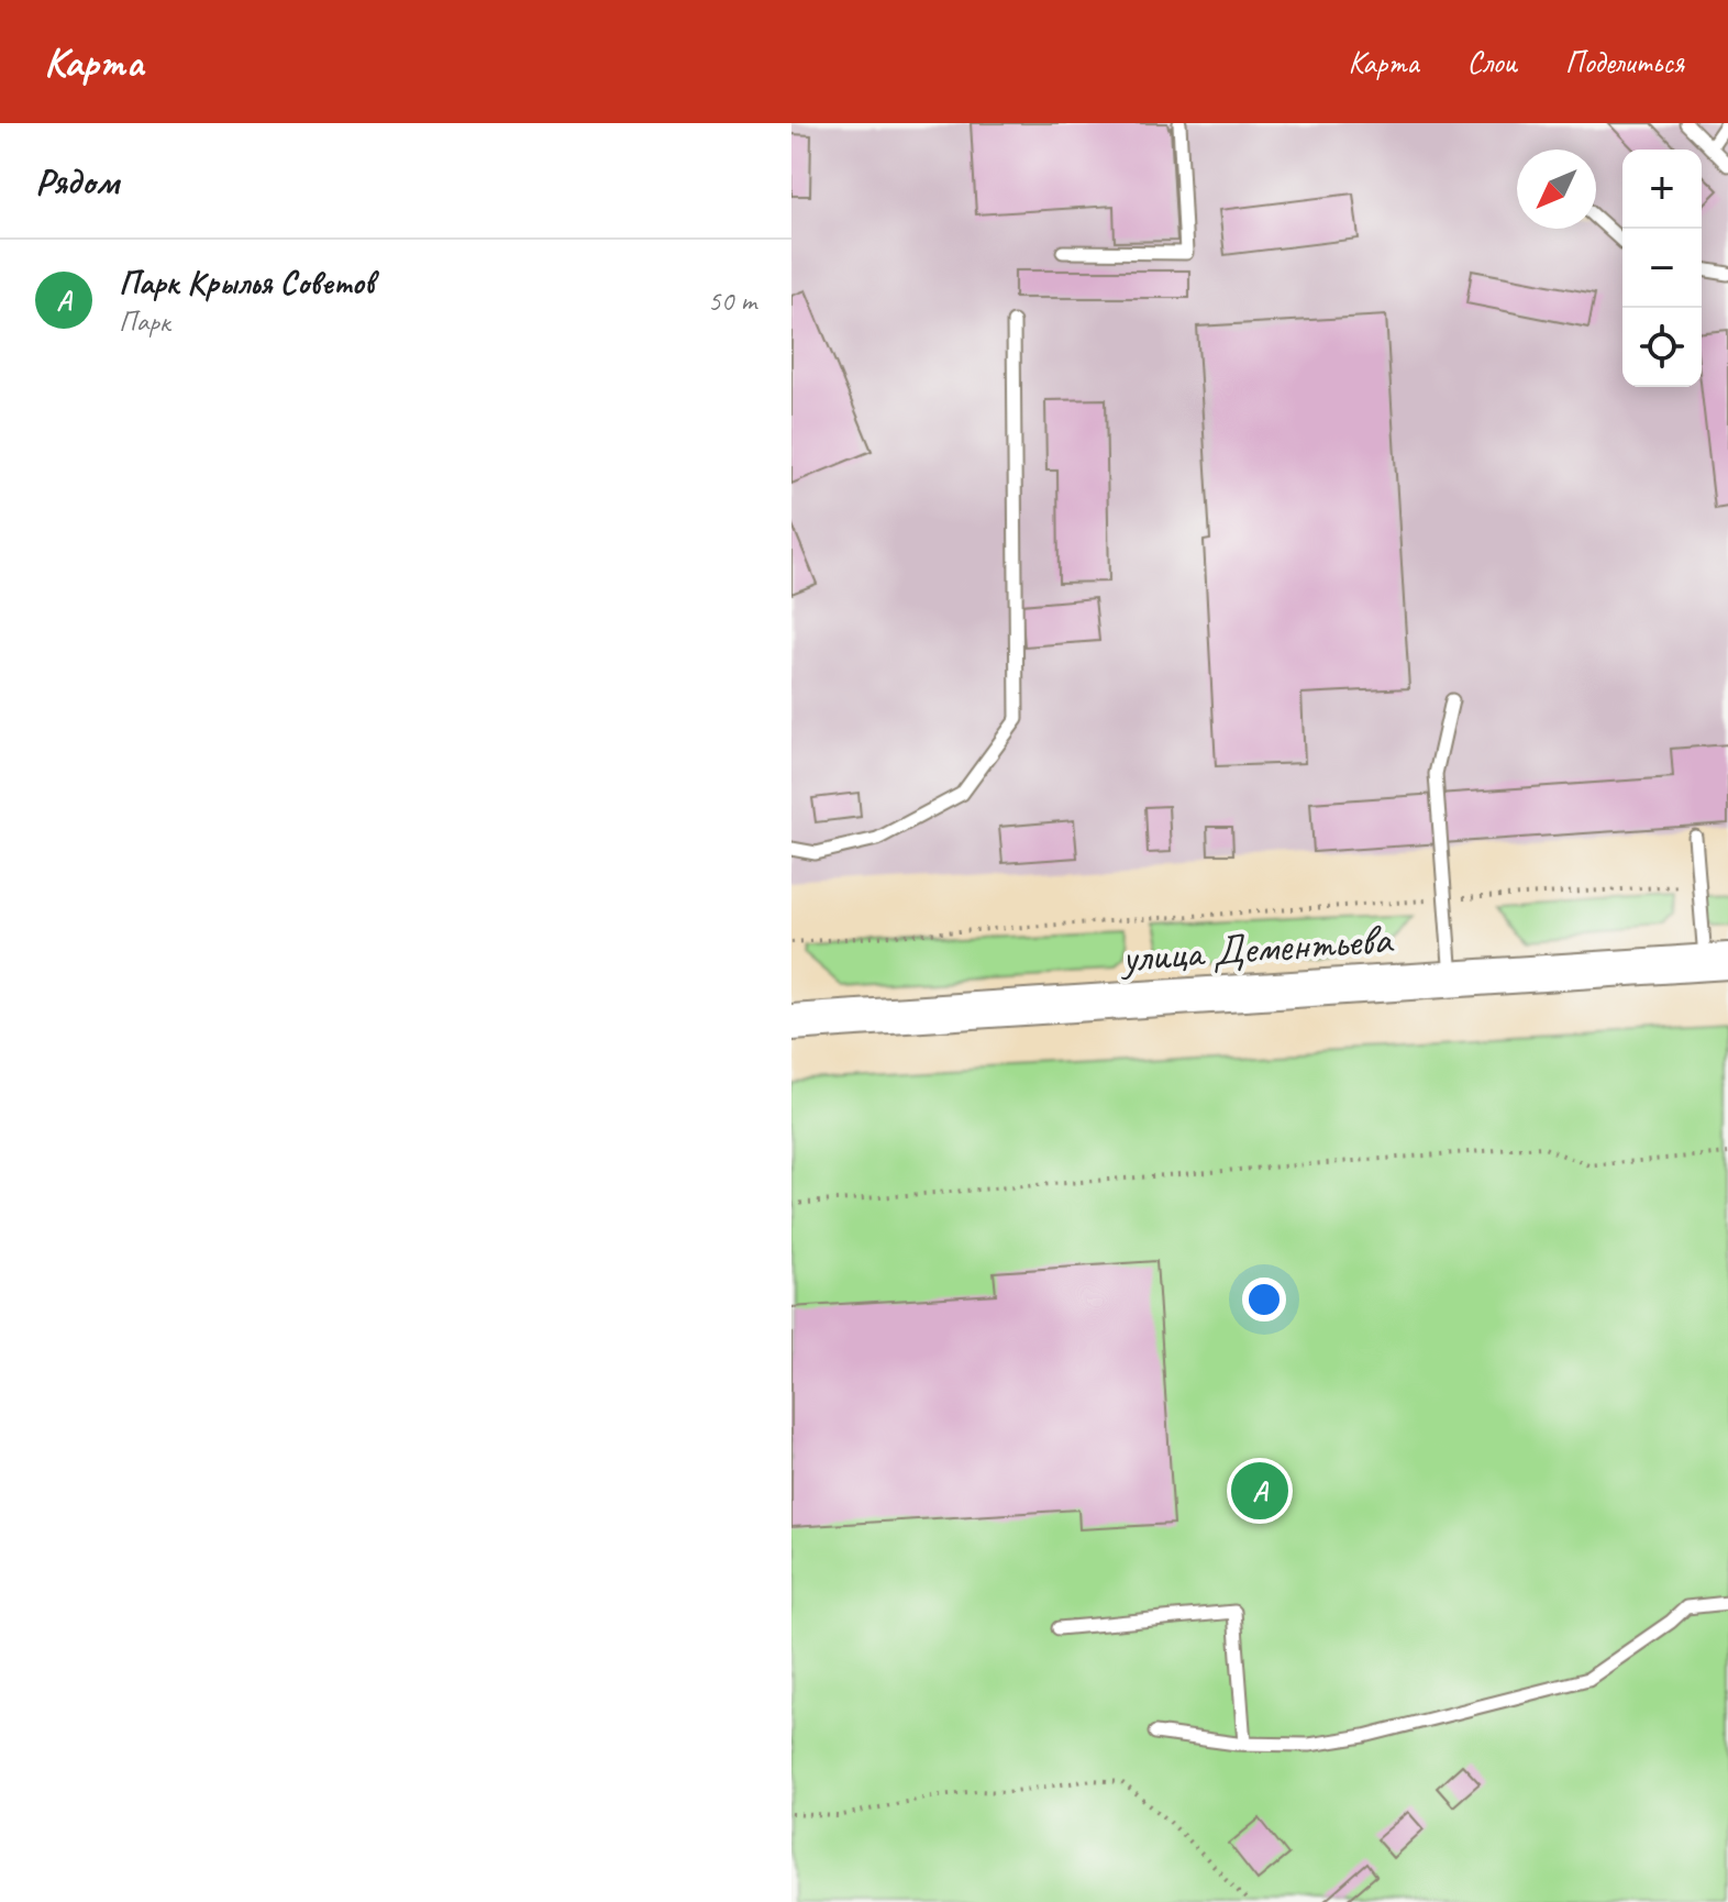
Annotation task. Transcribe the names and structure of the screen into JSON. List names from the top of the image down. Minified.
{"streets":{"main road":["улица Дементьева"]},"north":"bottom left","page":{"header":"Карта","nav":["Карта","Слои","Поделиться"],"heading":"Рядом","map_buttons":["+","−"],"list":[{"mark":"A","name":"Парк Крылья Советов","note":"Парк","value":"50 m"}],"pins":"A"}}
